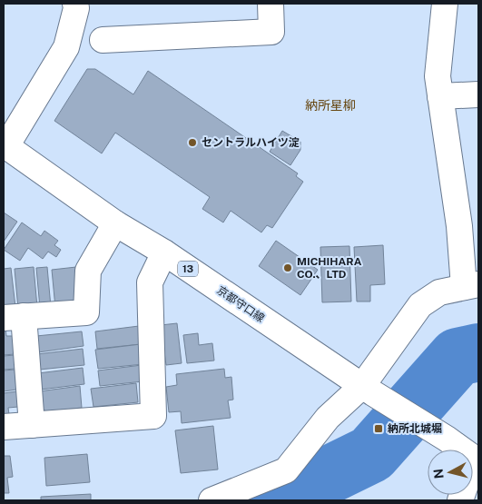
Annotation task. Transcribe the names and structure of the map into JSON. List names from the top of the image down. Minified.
{"streets":{"street":["13","京都守口線"]},"districts":["納所星柳"],"places":{"other":["セントラルハイツ淀","MICHIHARA CO.、LTD"],"transit":["納所北城堀"]},"north":"left"}
